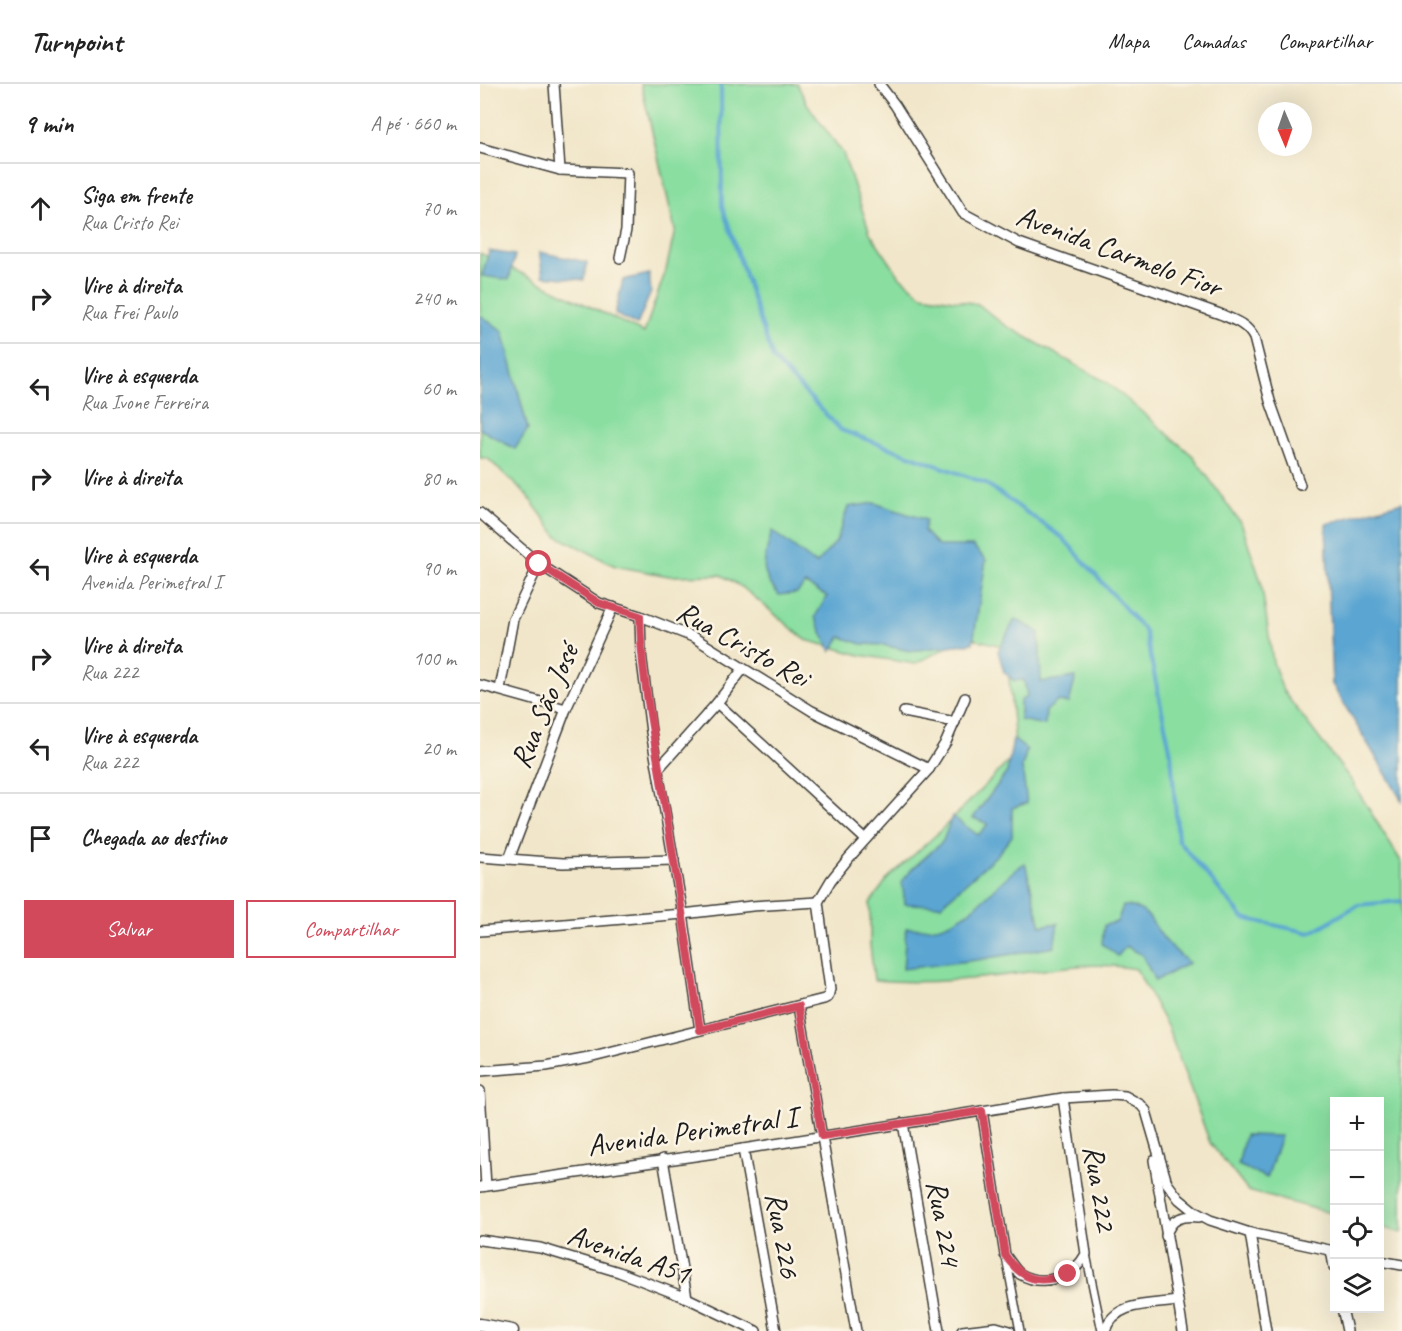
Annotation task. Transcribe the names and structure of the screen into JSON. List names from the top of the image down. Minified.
{"streets":{"street":["Avenida Carmelo Fior","Rua Cristo Rei","Rua São José","Avenida Perimetral I","Rua 222","Rua 224","Rua 226","Avenida A51"]},"crossings":[["Rua Cristo Rei","Rua São José"],["Avenida Perimetral I","Rua 222"],["Avenida Perimetral I","Rua 224"],["Avenida Perimetral I","Rua 226"]],"north":"bottom","page":{"header":"Turnpoint","nav":["Mapa","Camadas","Compartilhar"],"heading":["9 min","A pé · 660 m"],"list":[["Siga em frente","Rua Cristo Rei","70 m"],["Vire à direita","Rua Frei Paulo","240 m"],["Vire à esquerda","Rua Ivone Ferreira","60 m"],["Vire à direita","80 m"],["Vire à esquerda","Avenida Perimetral I","90 m"],["Vire à direita","Rua 222","100 m"],["Vire à esquerda","Rua 222","20 m"],"Chegada ao destino"],"buttons":["Salvar","Compartilhar"],"map_buttons":["+","−"]}}
